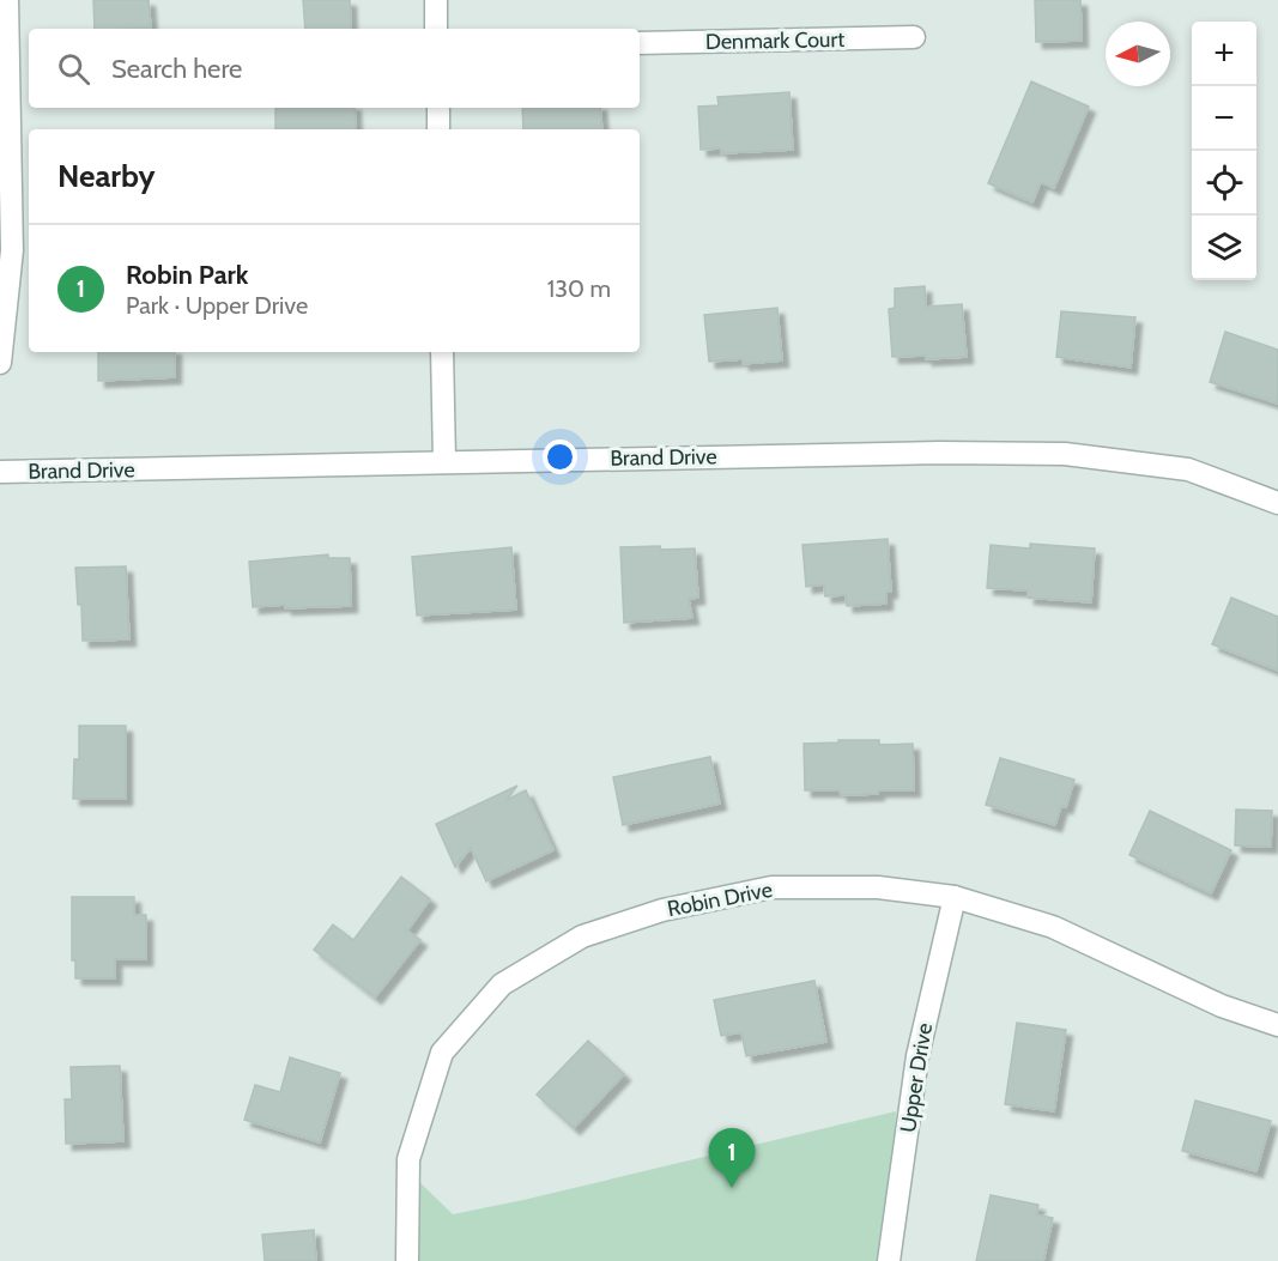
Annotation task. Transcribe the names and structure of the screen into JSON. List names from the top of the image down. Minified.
{"streets":{"street":["Denmark Court","Brand Drive","Robin Drive","Upper Drive"]},"crossings":[["Robin Drive","Upper Drive"]],"north":"left","page":{"map_buttons":["+","−"],"search":"Search here","heading":"Nearby","list":[{"mark":"1","name":"Robin Park","note":"Park · Upper Drive","value":"130 m"}],"pins":"1"}}
